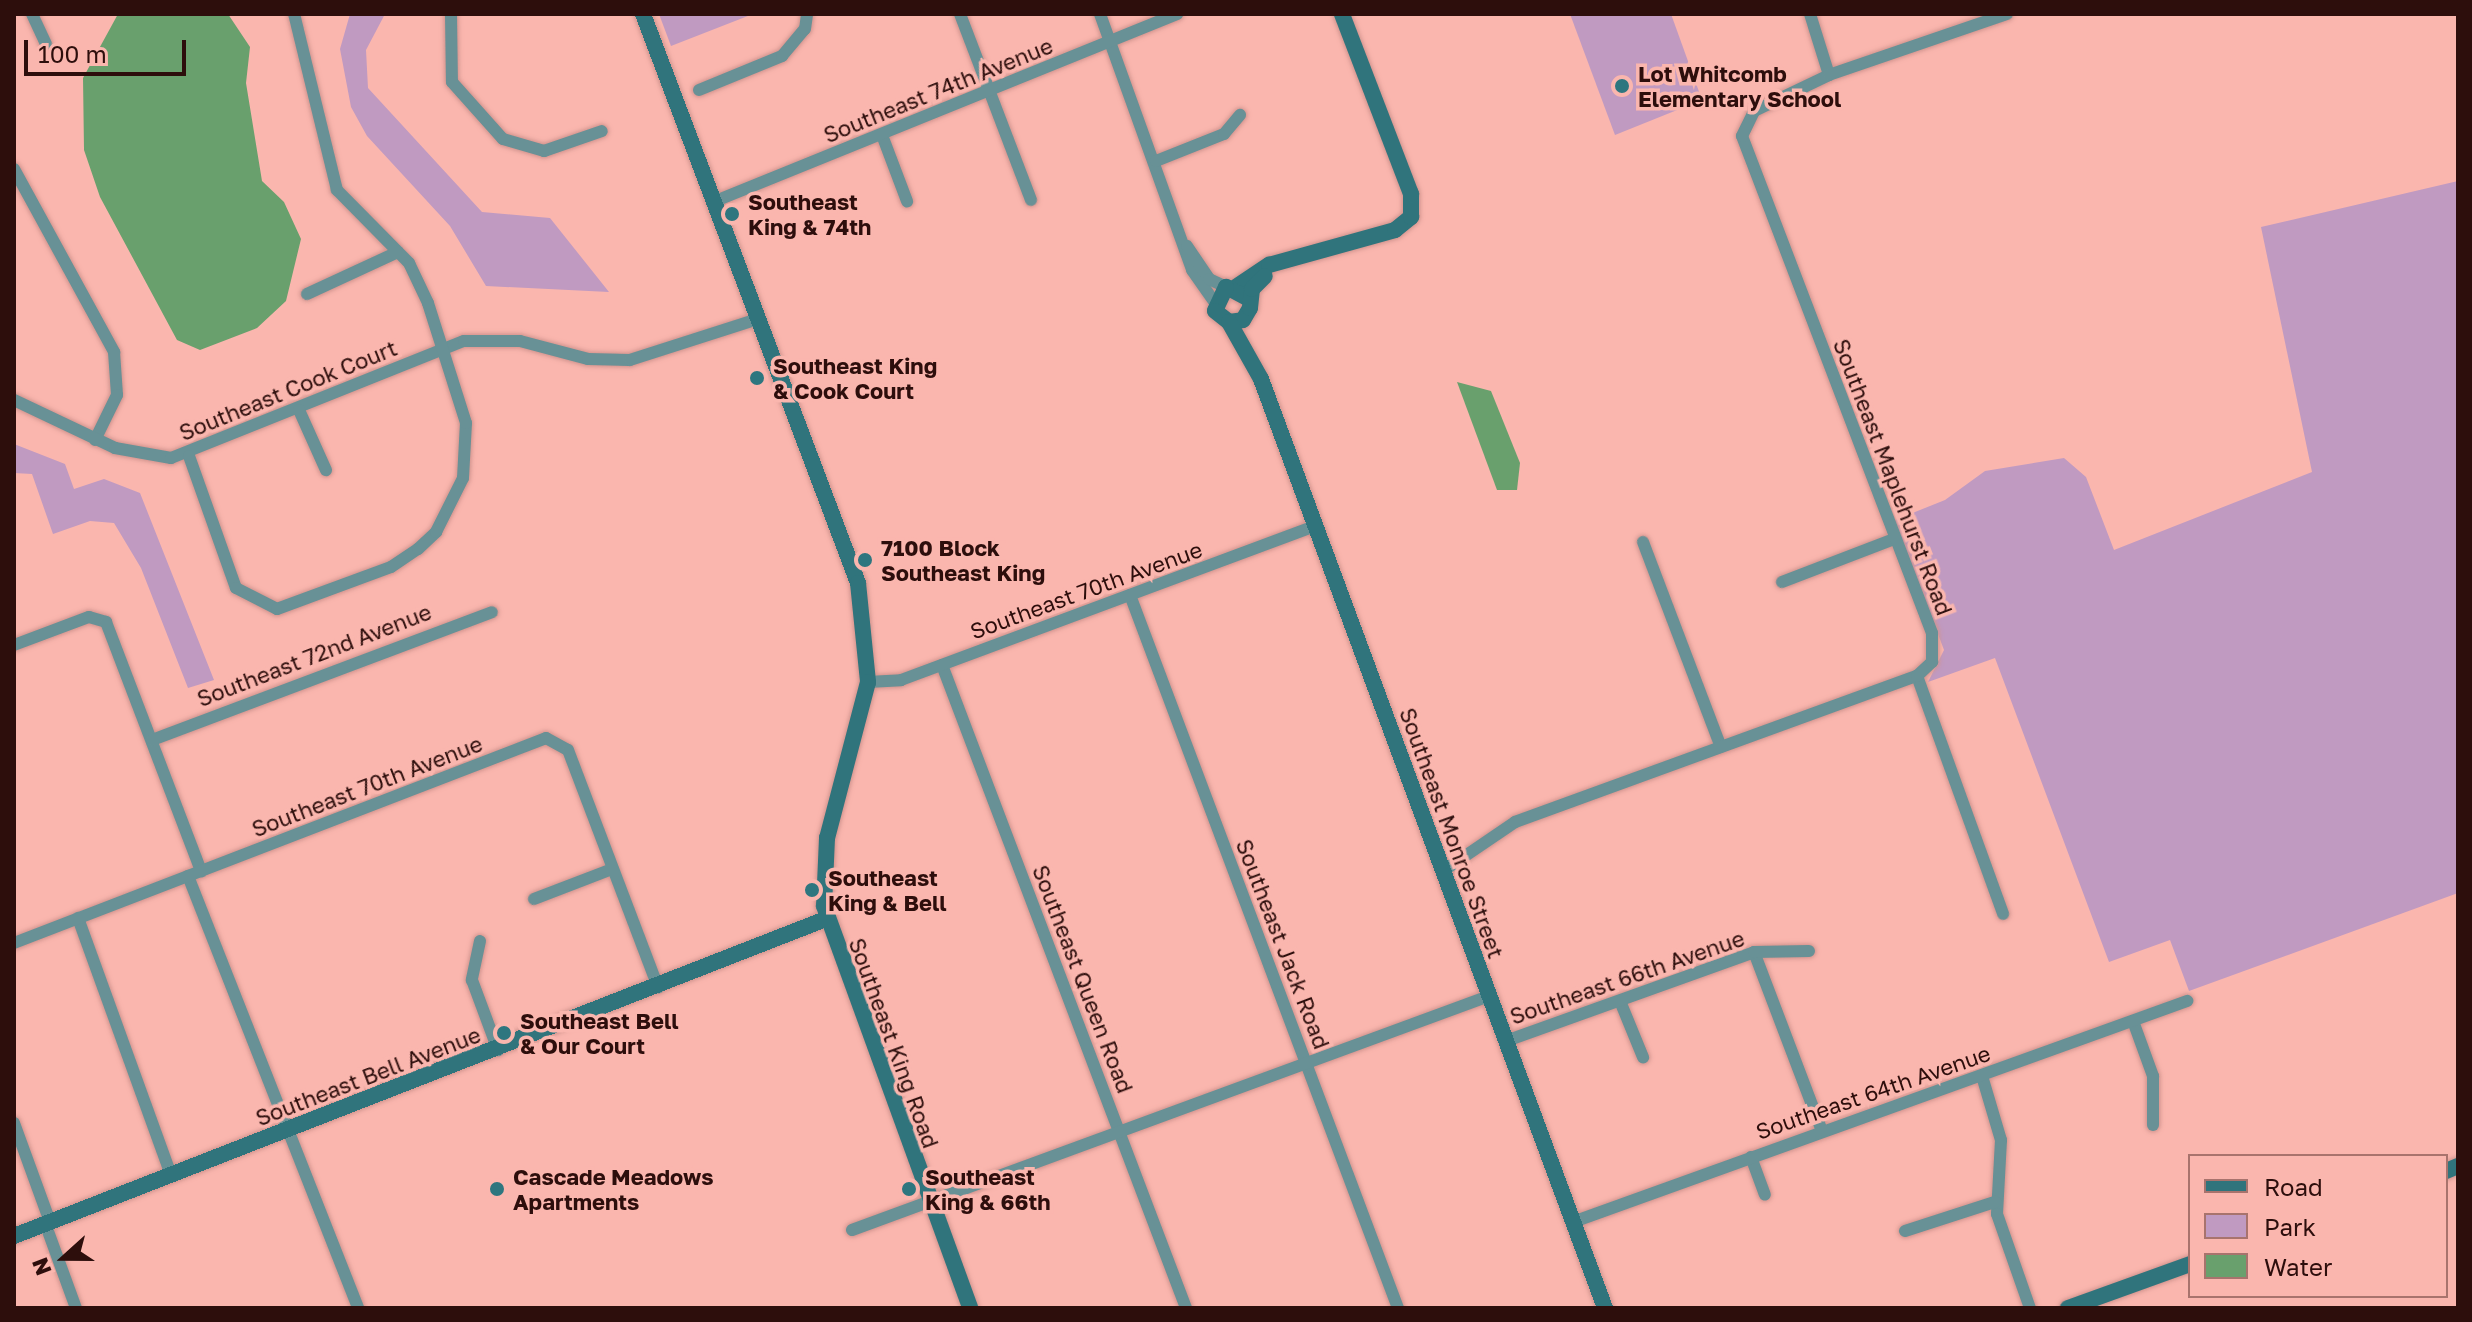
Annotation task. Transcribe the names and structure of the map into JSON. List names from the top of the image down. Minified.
{"streets":{"street":["Southeast 74th Avenue","Southeast Cook Court","Southeast Maplehurst Road","Southeast 70th Avenue","Southeast 72nd Avenue","Southeast Monroe Street","Southeast Jack Road","Southeast 66th Avenue","Southeast Queen Road","Southeast King Road","Southeast Bell Avenue","Southeast 64th Avenue"]},"crossings":[["Southeast 74th Avenue","Southeast King Road"],["Southeast Cook Court","Southeast King Road"],["Southeast 70th Avenue","Southeast Monroe Street"],["Southeast 70th Avenue","Southeast Jack Road"],["Southeast 70th Avenue","Southeast Queen Road"],["Southeast 70th Avenue","Southeast King Road"],["Southeast Monroe Street","Southeast 66th Avenue"],["Southeast Monroe Street","Southeast 64th Avenue"],["Southeast Jack Road","Southeast 66th Avenue"],["Southeast 66th Avenue","Southeast Queen Road"],["Southeast 66th Avenue","Southeast King Road"],["Southeast King Road","Southeast Bell Avenue"]],"places":["Lot Whitcomb Elementary School","Southeast King & 74th","Southeast King & Cook Court","7100 Block Southeast King","Southeast King & Bell","Southeast Bell & Our Court","Cascade Meadows Apartments","Southeast King & 66th"],"legend":["Road","Park","Water"],"scale_bar":"100 m","north":"left"}
